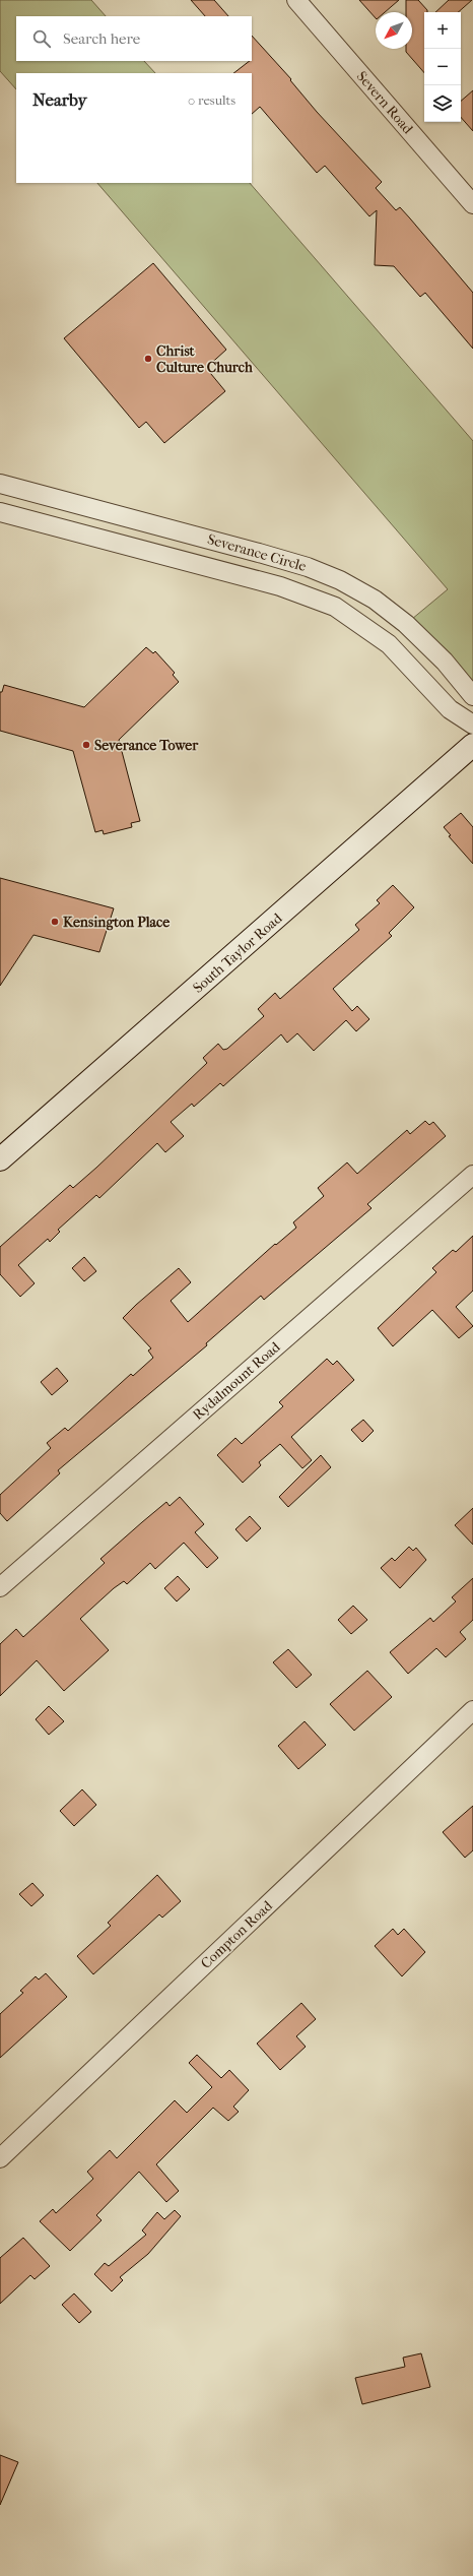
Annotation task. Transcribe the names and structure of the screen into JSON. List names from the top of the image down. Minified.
{"streets":{"main road":["South Taylor Road"],"street":["Severn Road","Severance Circle","Rydalmount Road","Compton Road"]},"places":["Christ Culture Church","Severance Tower","Kensington Place"],"north":"bottom left","page":{"map_buttons":["+","−"],"search":"Search here","heading":["Nearby","0 results"]}}
